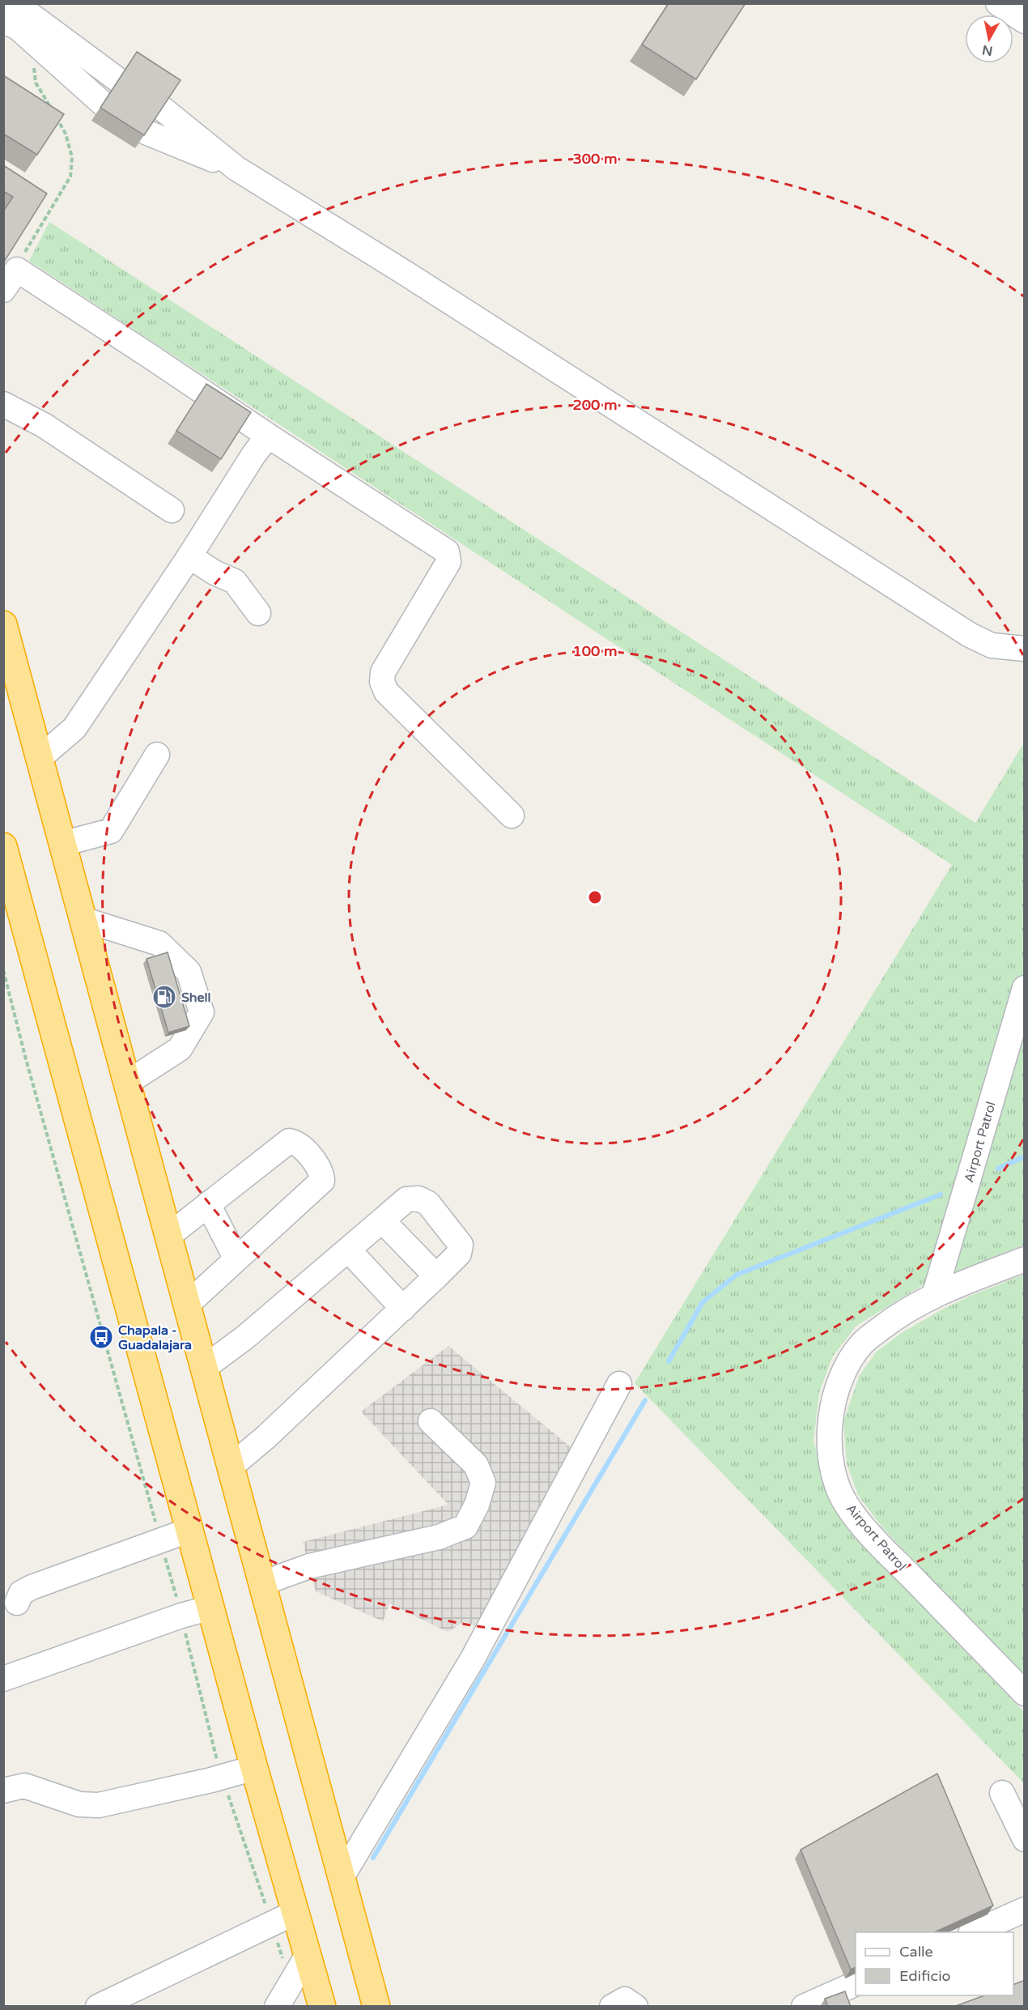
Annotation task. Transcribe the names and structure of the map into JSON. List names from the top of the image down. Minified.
{"streets":{"street":["Airport Patrol"]},"places":{"fuel station":["Shell"],"bus stop":["Chapala - Guadalajara"]},"legend":["Calle","Edificio"],"north":"bottom","rings":["300 m","200 m","100 m"]}
